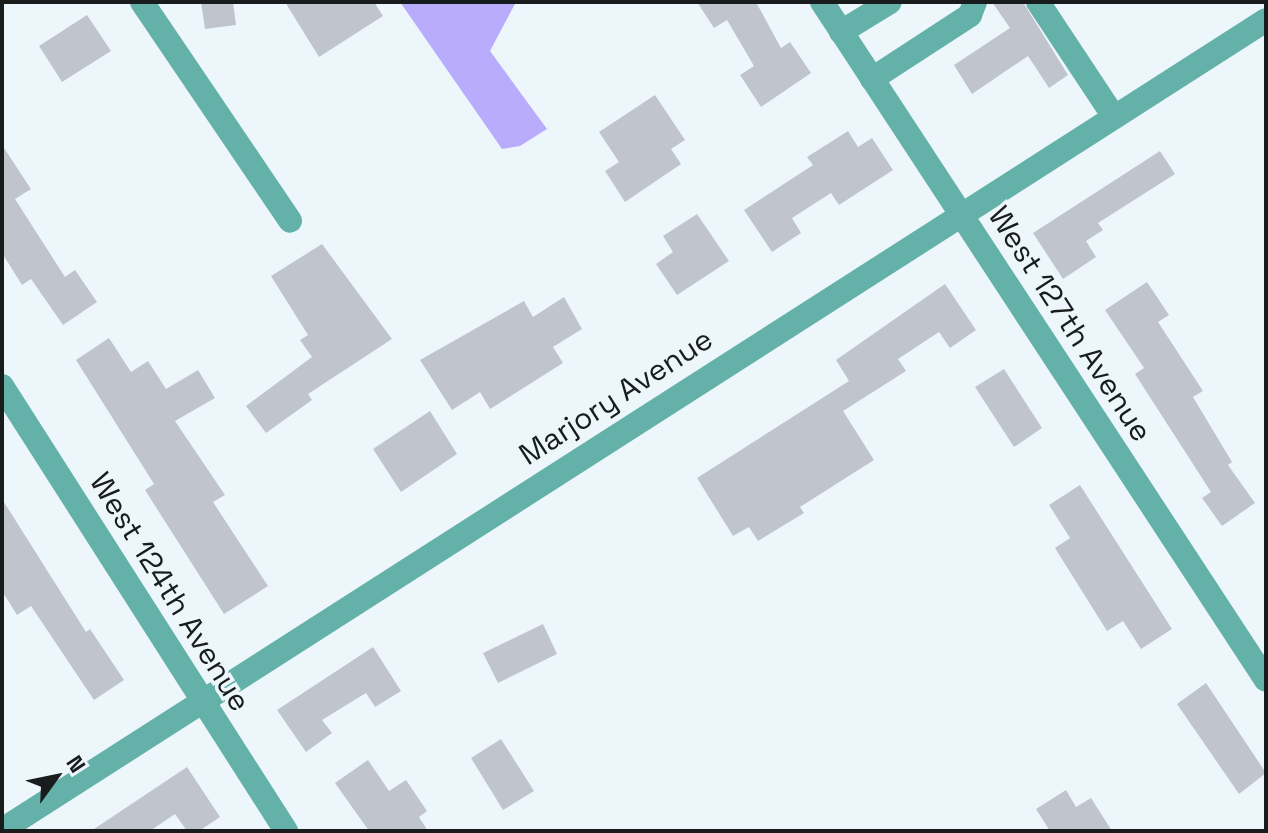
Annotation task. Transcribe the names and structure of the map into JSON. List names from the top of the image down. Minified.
{"streets":{"street":["West 127th Avenue","Marjory Avenue","West 124th Avenue"]},"crossings":[["West 127th Avenue","Marjory Avenue"],["Marjory Avenue","West 124th Avenue"]],"north":"top right"}
